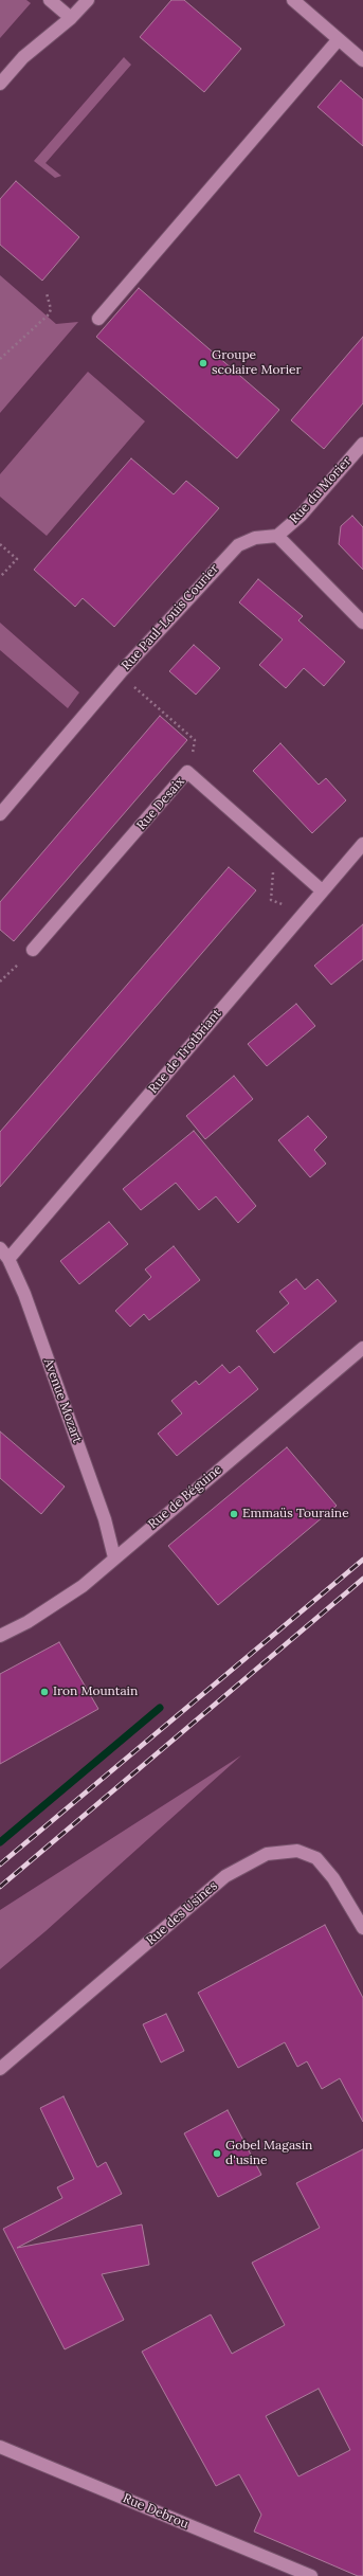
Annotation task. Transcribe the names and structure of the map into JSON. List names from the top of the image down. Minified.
{"streets":{"street":["Rue du Morier","Rue Paul-Louis Courier","Rue Desaix","Rue de Trotbriant","Avenue Mozart","Rue de Béguine","Rue des Usines","Rue Debrou"]},"crossings":[["Rue du Morier","Rue Paul-Louis Courier"],["Rue Desaix","Rue de Trotbriant"],["Rue de Trotbriant","Avenue Mozart"],["Avenue Mozart","Rue de Béguine"]],"places":["Groupe scolaire Morier","Emmaüs Touraine","Iron Mountain","Gobel Magasin d'usine"]}
